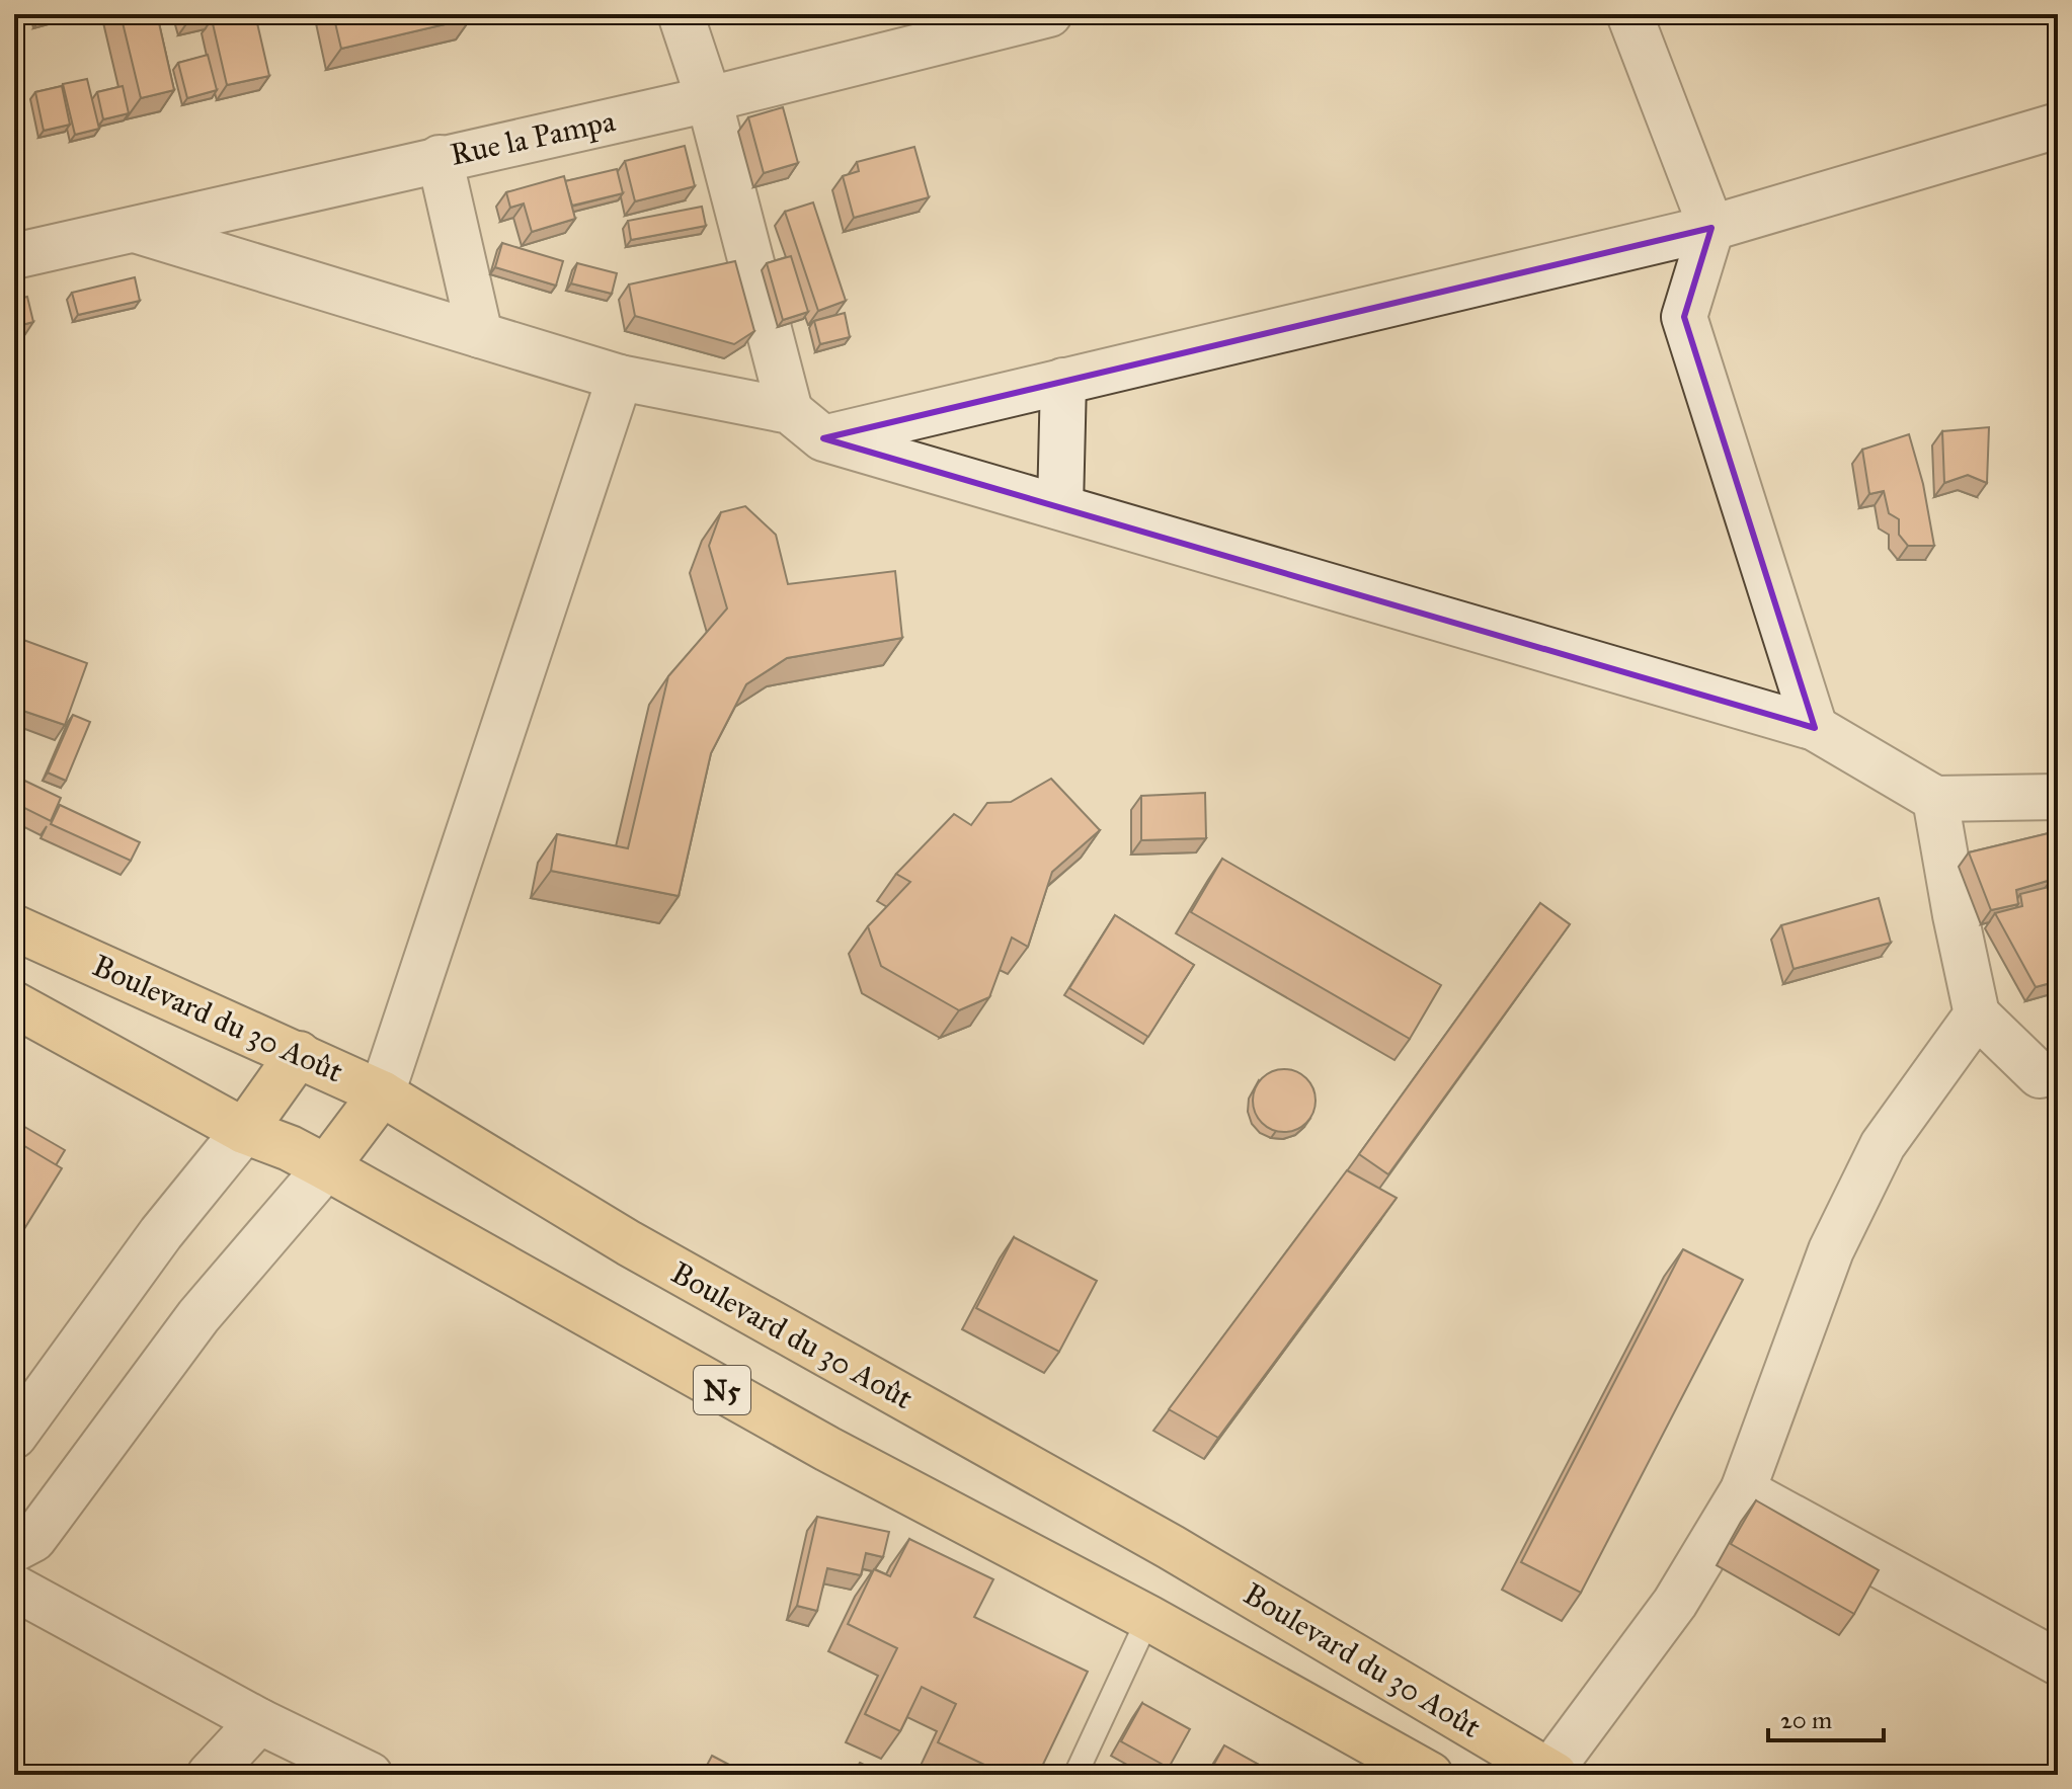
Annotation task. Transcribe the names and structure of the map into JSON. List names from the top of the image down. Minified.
{"streets":{"highway":["Boulevard du 30 Août","N5"],"street":["Rue la Pampa"]},"scale_bar":"20 m"}
